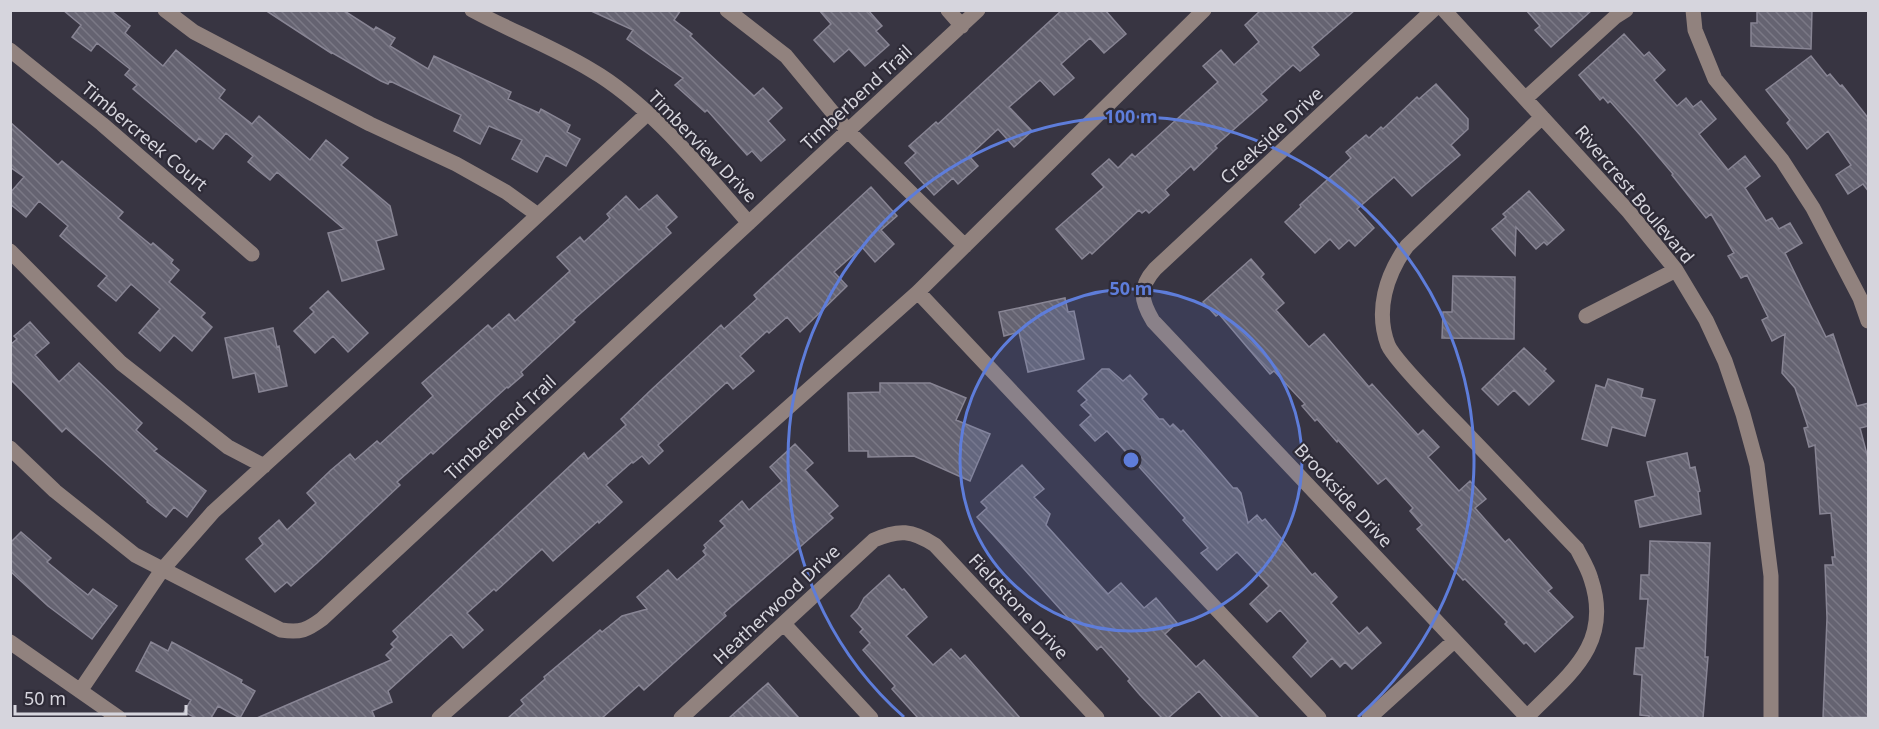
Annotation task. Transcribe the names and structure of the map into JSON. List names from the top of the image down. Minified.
{"streets":{"street":["Timberbend Trail","Creekside Drive","Timbercreek Court","Timberview Drive","Rivercrest Boulevard","Brookside Drive","Heatherwood Drive","Fieldstone Drive"]},"crossings":[["Timberbend Trail","Timberview Drive"],["Creekside Drive","Brookside Drive"],["Heatherwood Drive","Fieldstone Drive"]],"scale_bar":"50 m","rings":["100 m","50 m"]}
